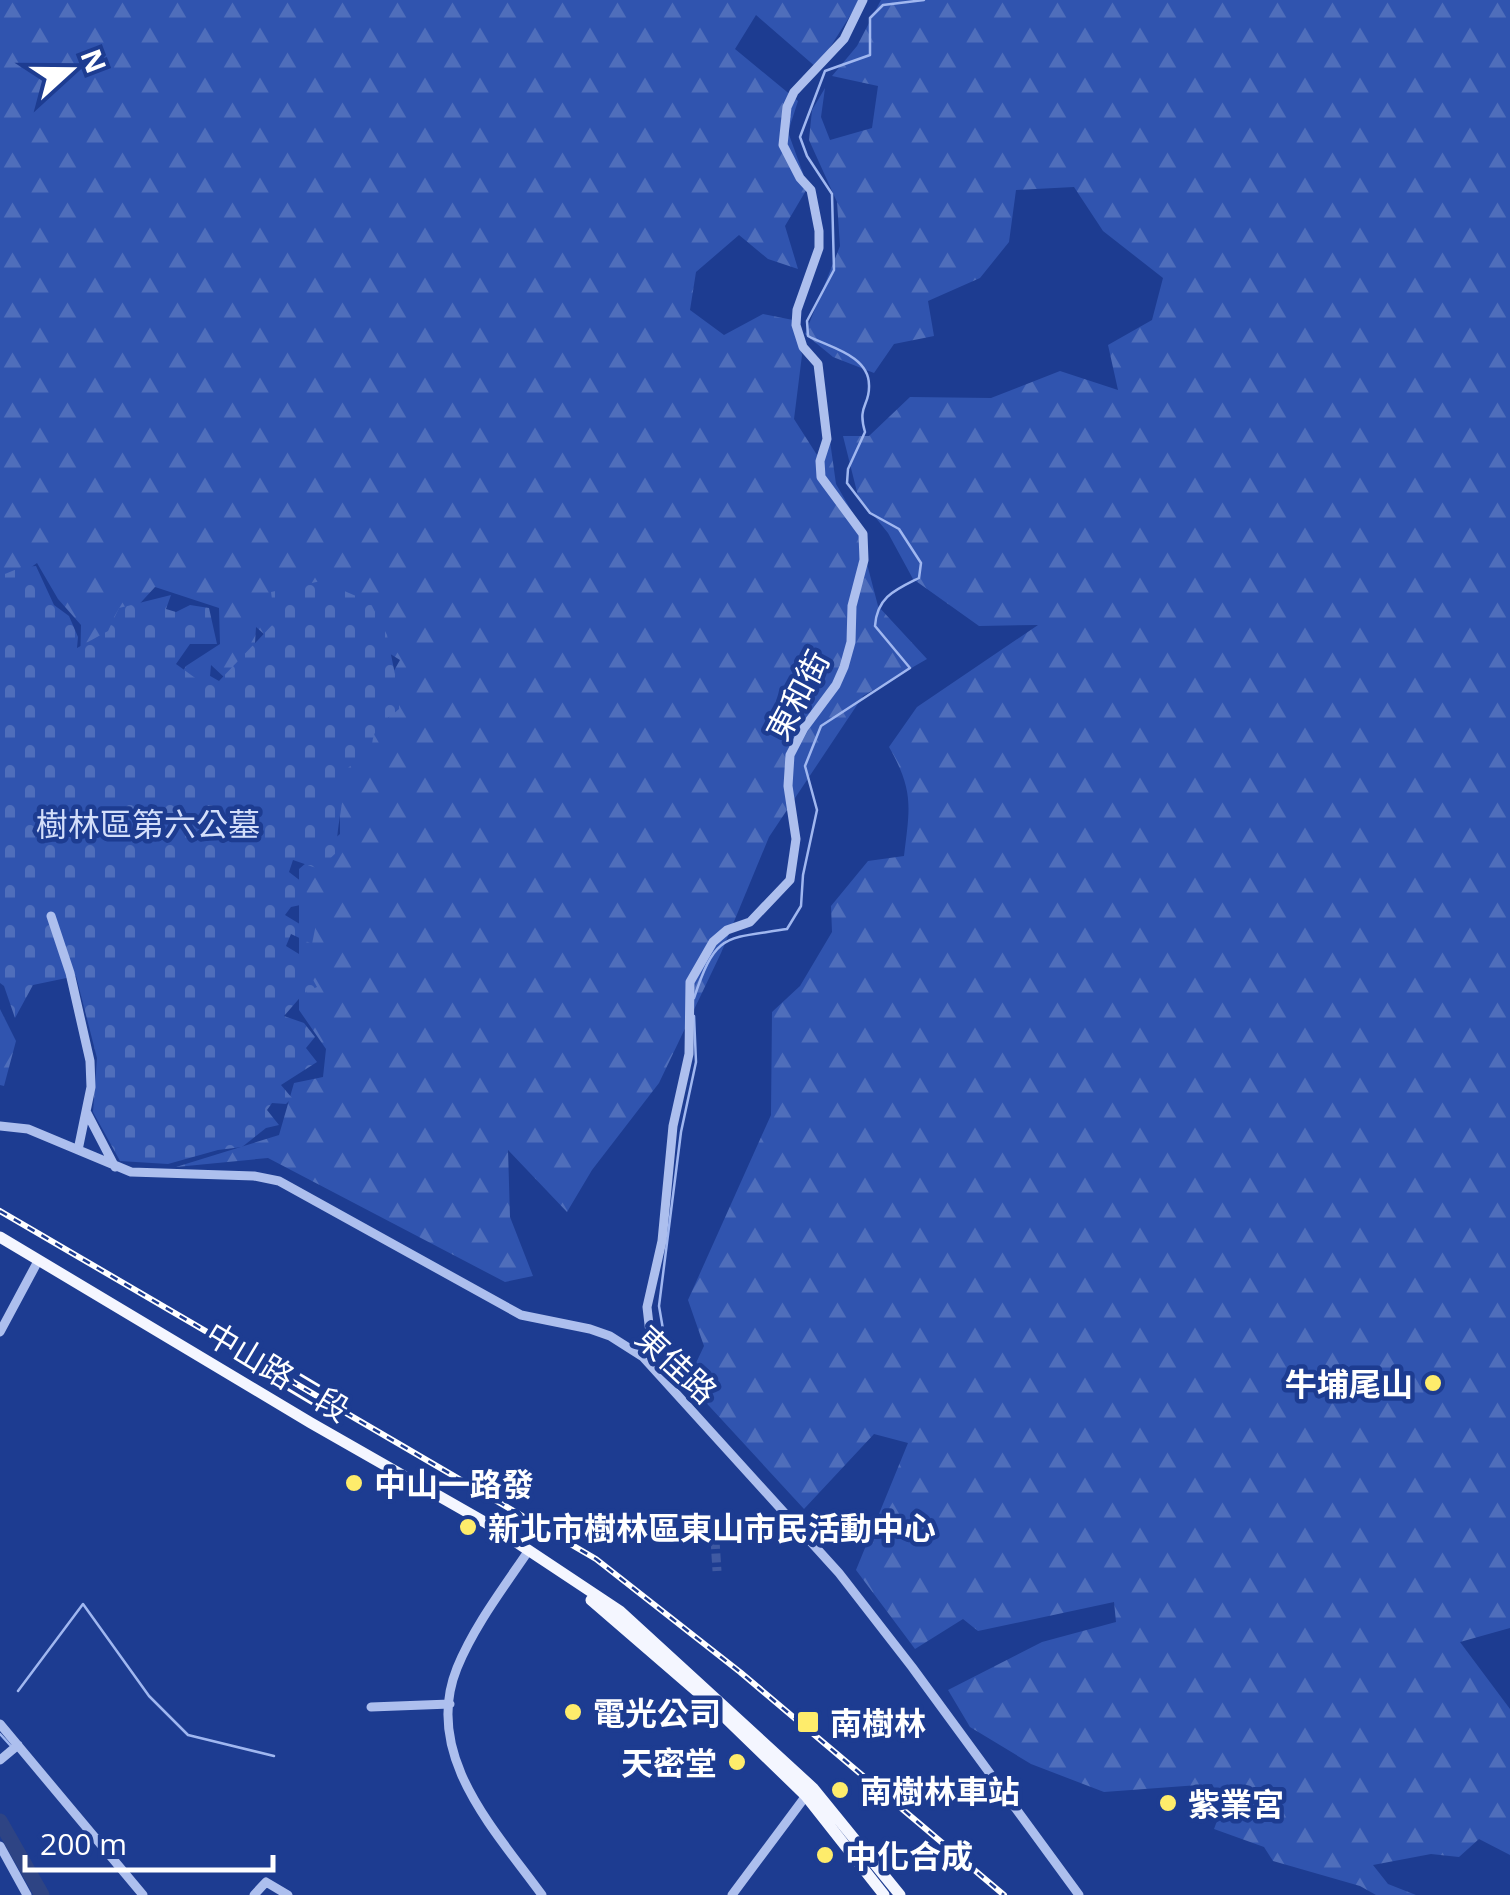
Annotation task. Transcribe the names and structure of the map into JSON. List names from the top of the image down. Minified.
{"streets":{"main road":["中山路二段"],"street":["東和街","東佳路"]},"crossings":[["東和街","東佳路"]],"parks":["樹林區第六公墓"],"places":{"other":["牛埔尾山","中山一路發","新北市樹林區東山市民活動中心","電光公司","天密堂","南樹林車站","紫業宮","中化合成"],"transit":["南樹林"]},"scale_bar":"200 m","north":"right"}
